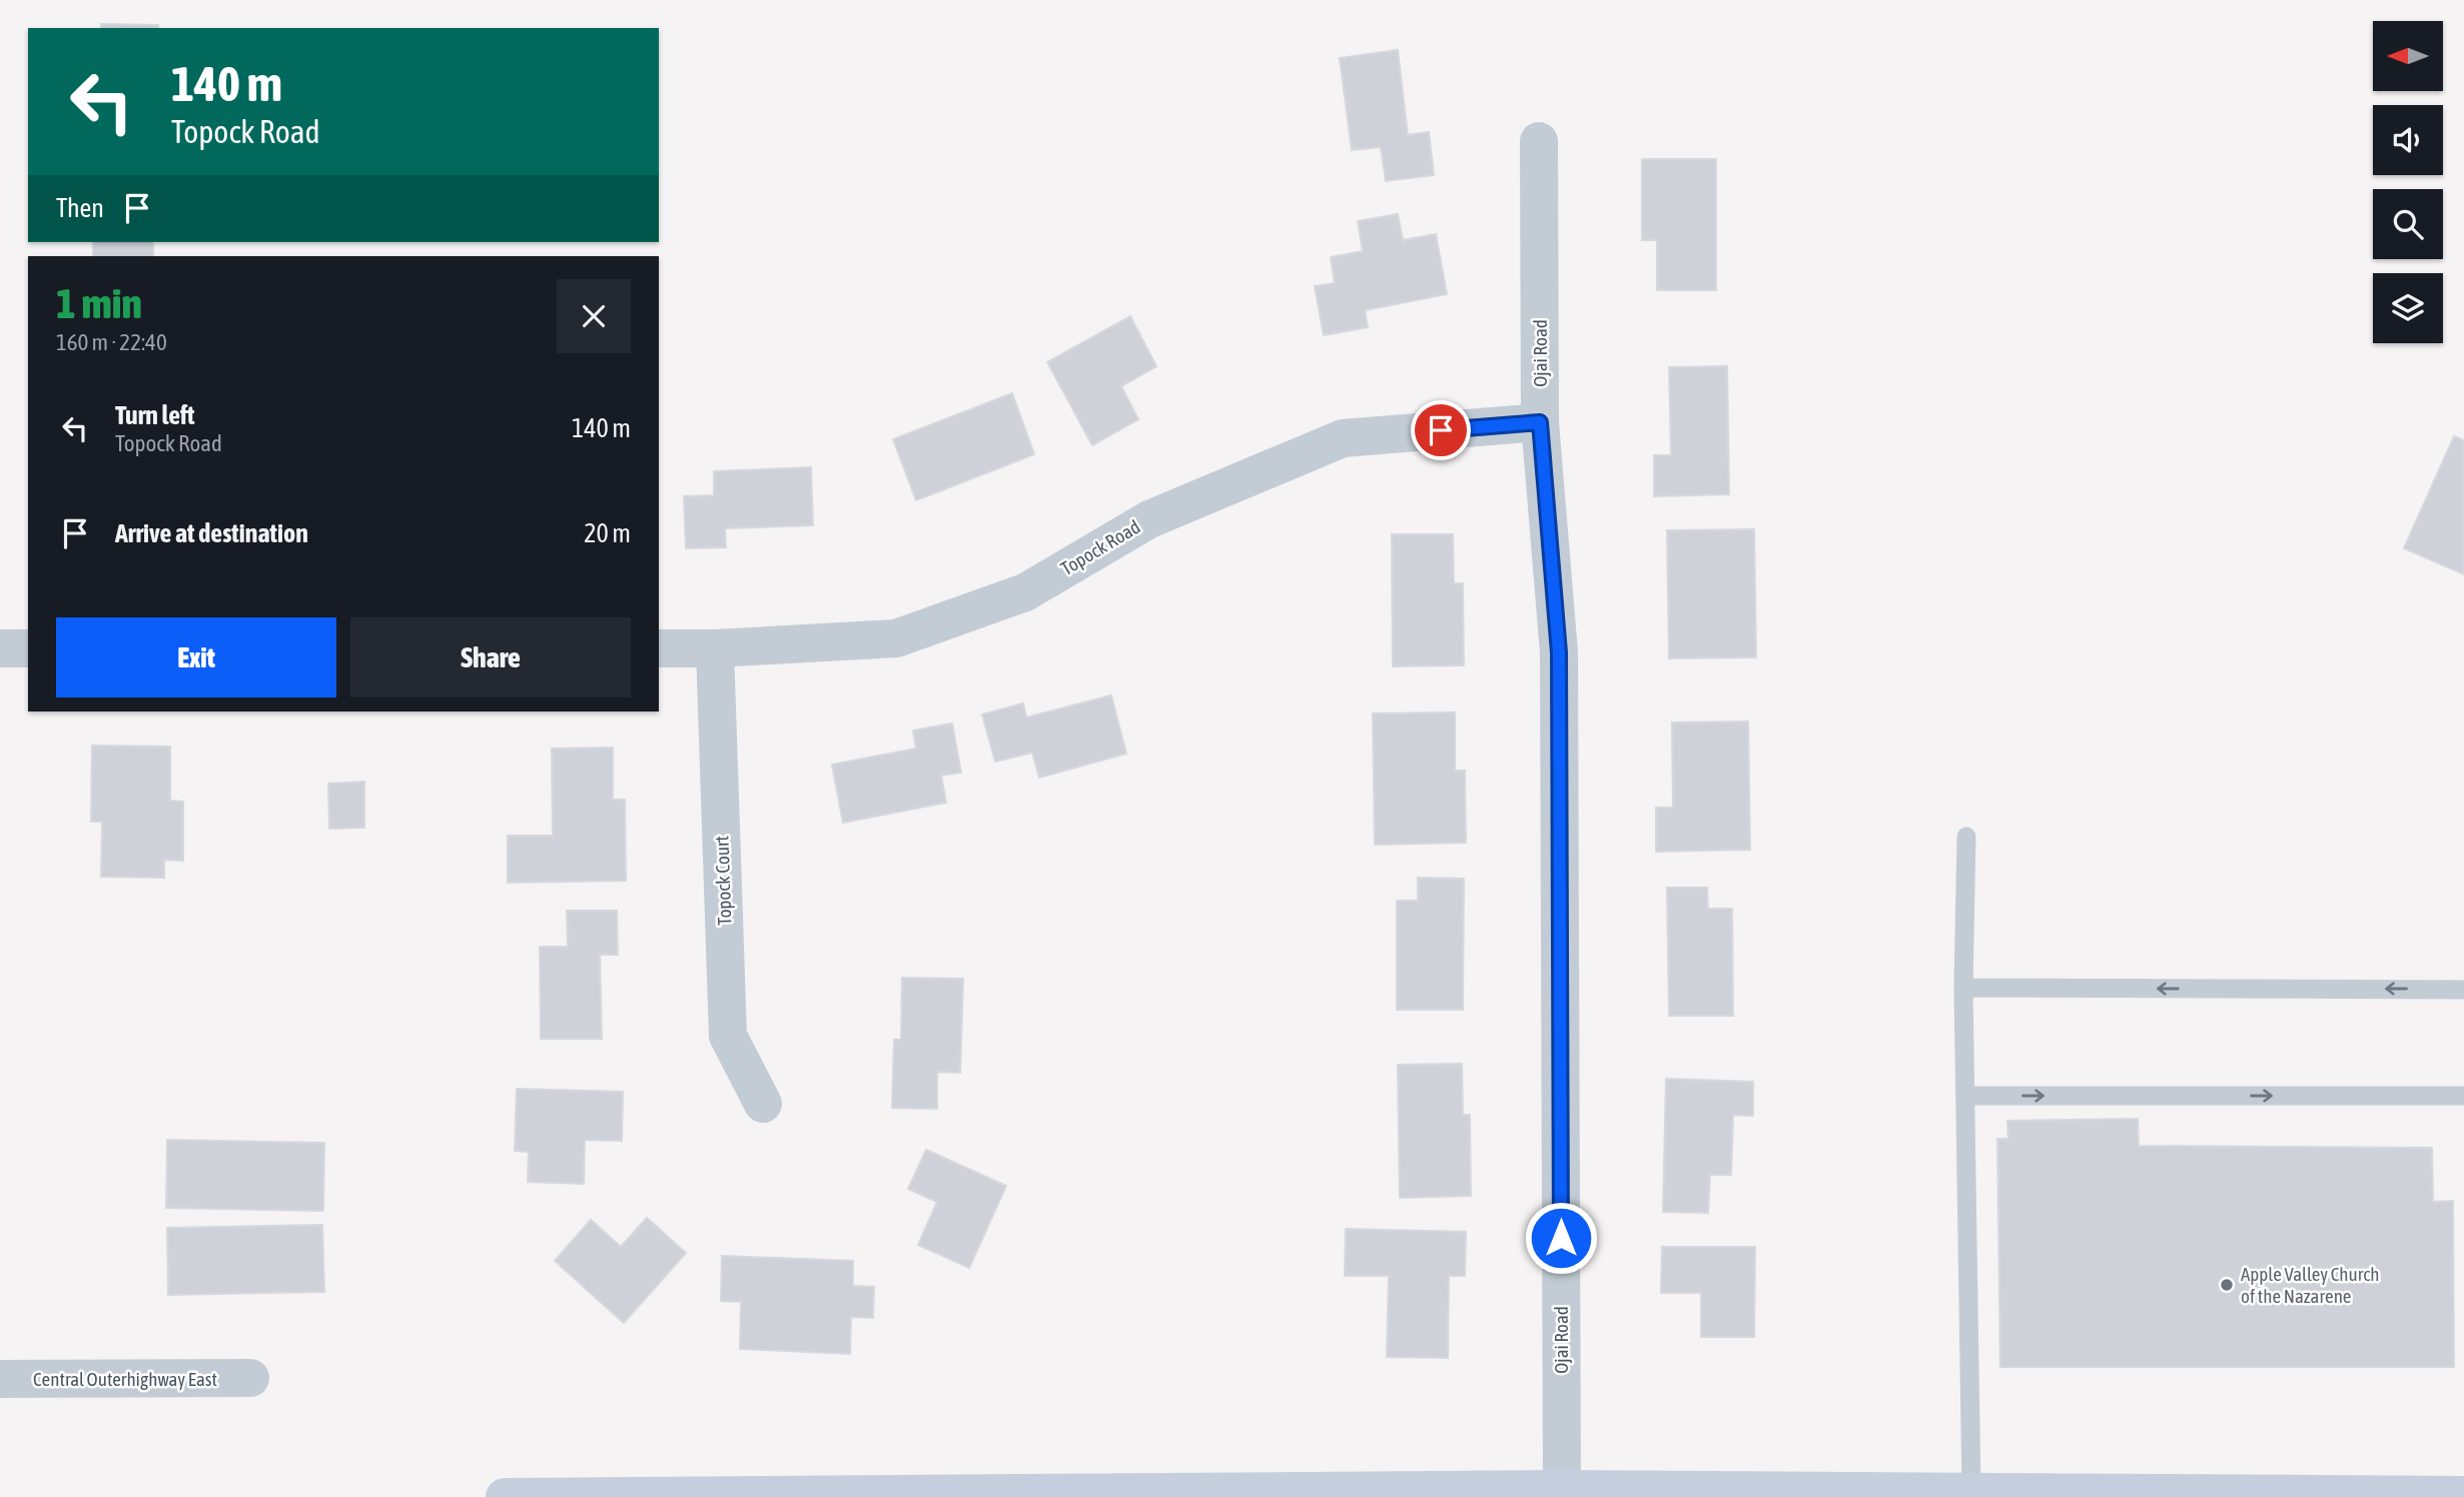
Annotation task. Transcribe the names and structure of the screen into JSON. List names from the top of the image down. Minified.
{"streets":{"street":["Ojai Road","Topock Road","Topock Court","Central Outerhighway East"]},"crossings":[["Ojai Road","Topock Road"],["Topock Road","Topock Court"]],"places":["Apple Valley Church of the Nazarene"],"north":"left","page":{"turn":["140 m","Topock Road"],"then":"Then","heading":["1 min","160 m · 22:40"],"list":[{"name":"Turn left","note":"Topock Road","value":"140 m"},{"name":"Arrive at destination","value":"20 m"}],"buttons":["Exit","Share"]}}
